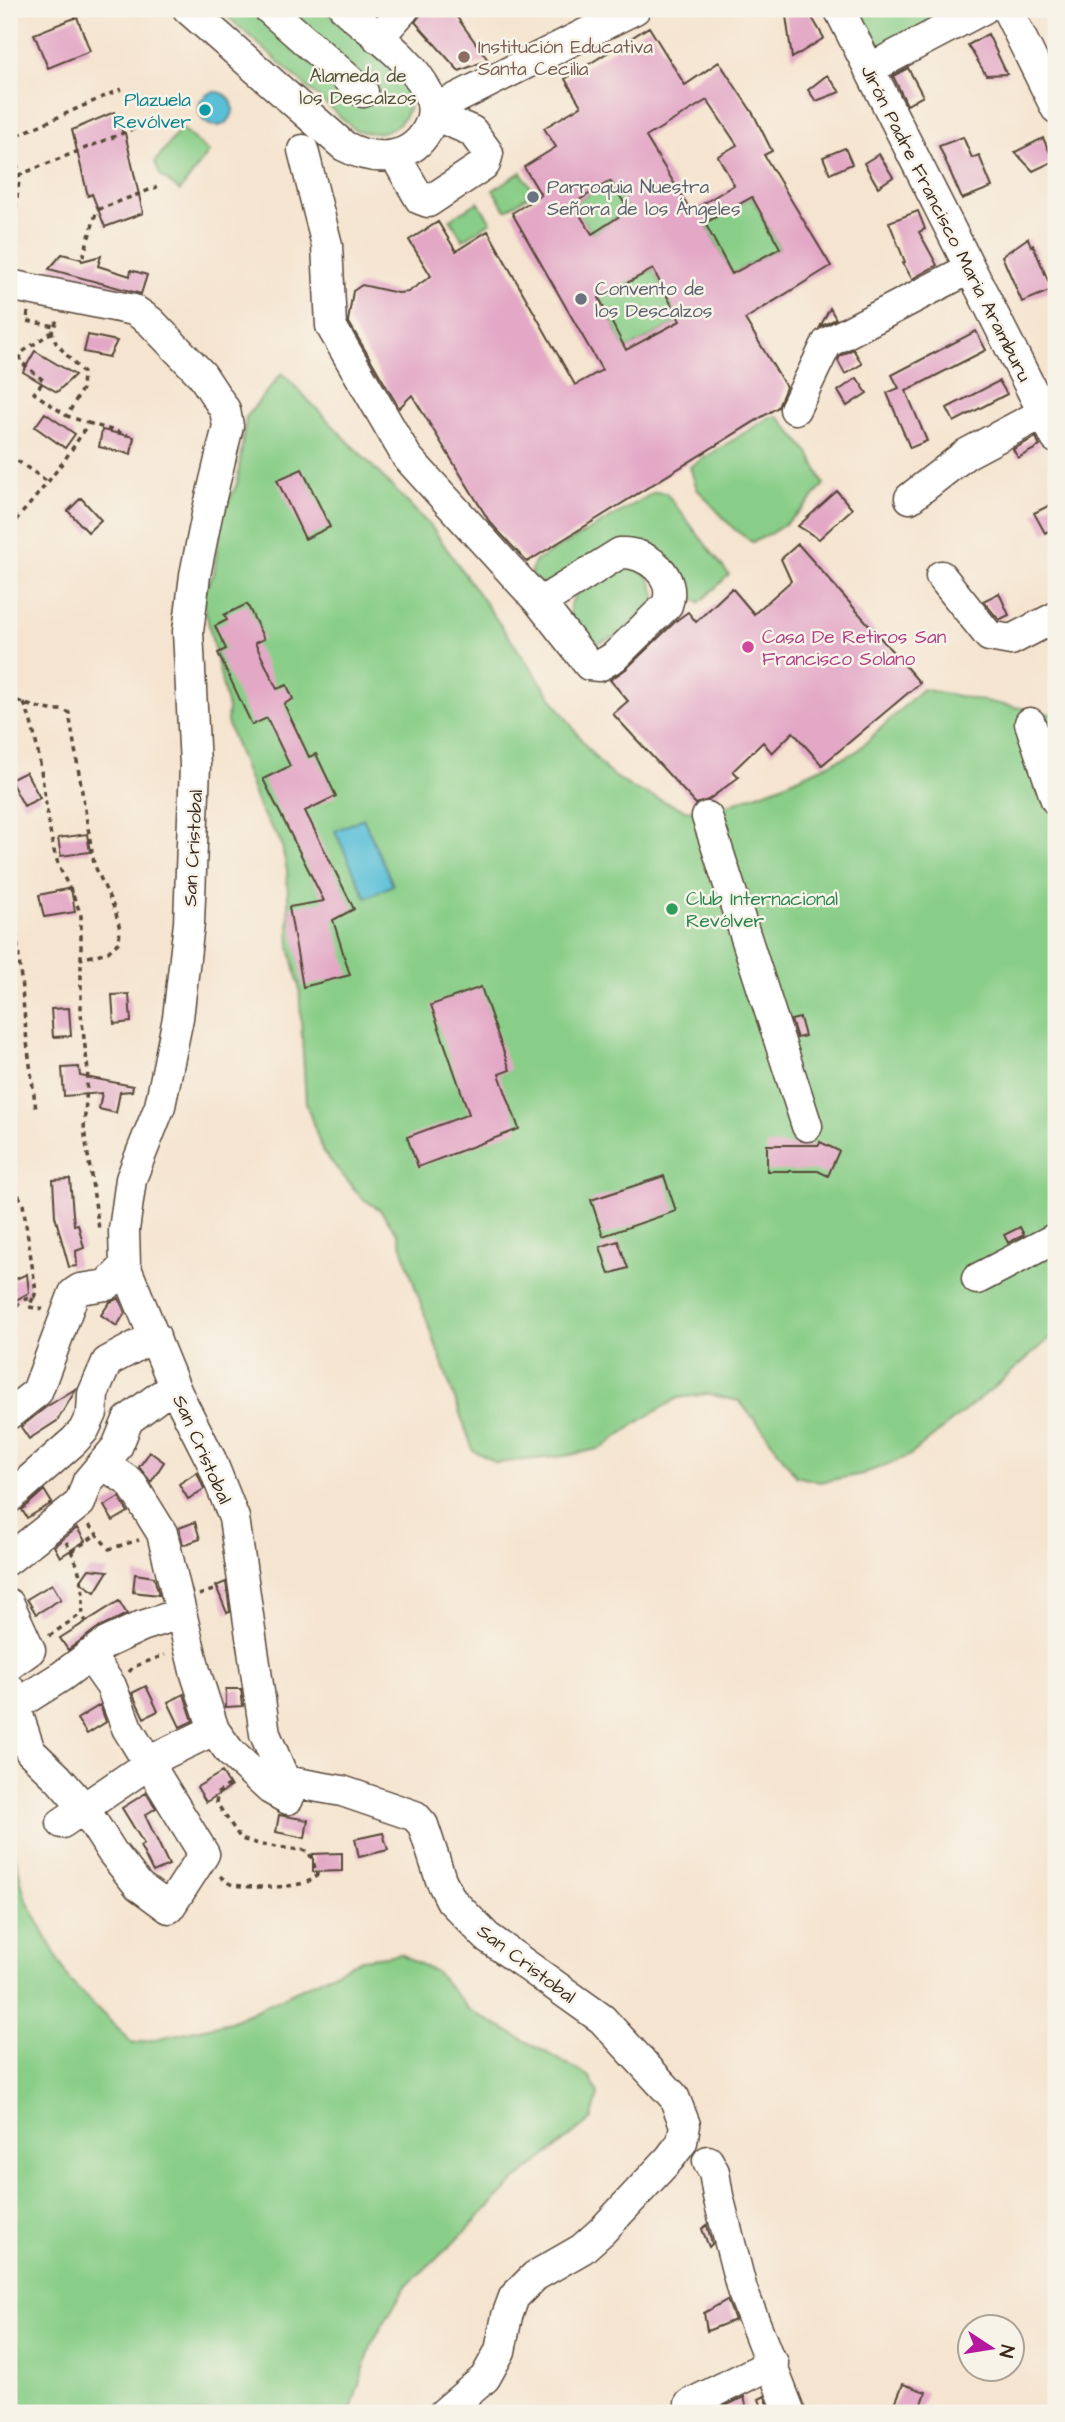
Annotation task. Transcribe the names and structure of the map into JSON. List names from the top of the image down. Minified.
{"streets":{"street":["Jirón Padre Francisco Maria Aramburu","San Cristobal"]},"parks":["Alameda de los Descalzos"],"places":["Institución Educativa Santa Cecilia","Plazuela Revólver","Parroquia Nuestra Señora de los Ángeles","Convento de los Descalzos","Casa De Retiros San Francisco Solano","Club Internacional Revólver"],"north":"right"}
